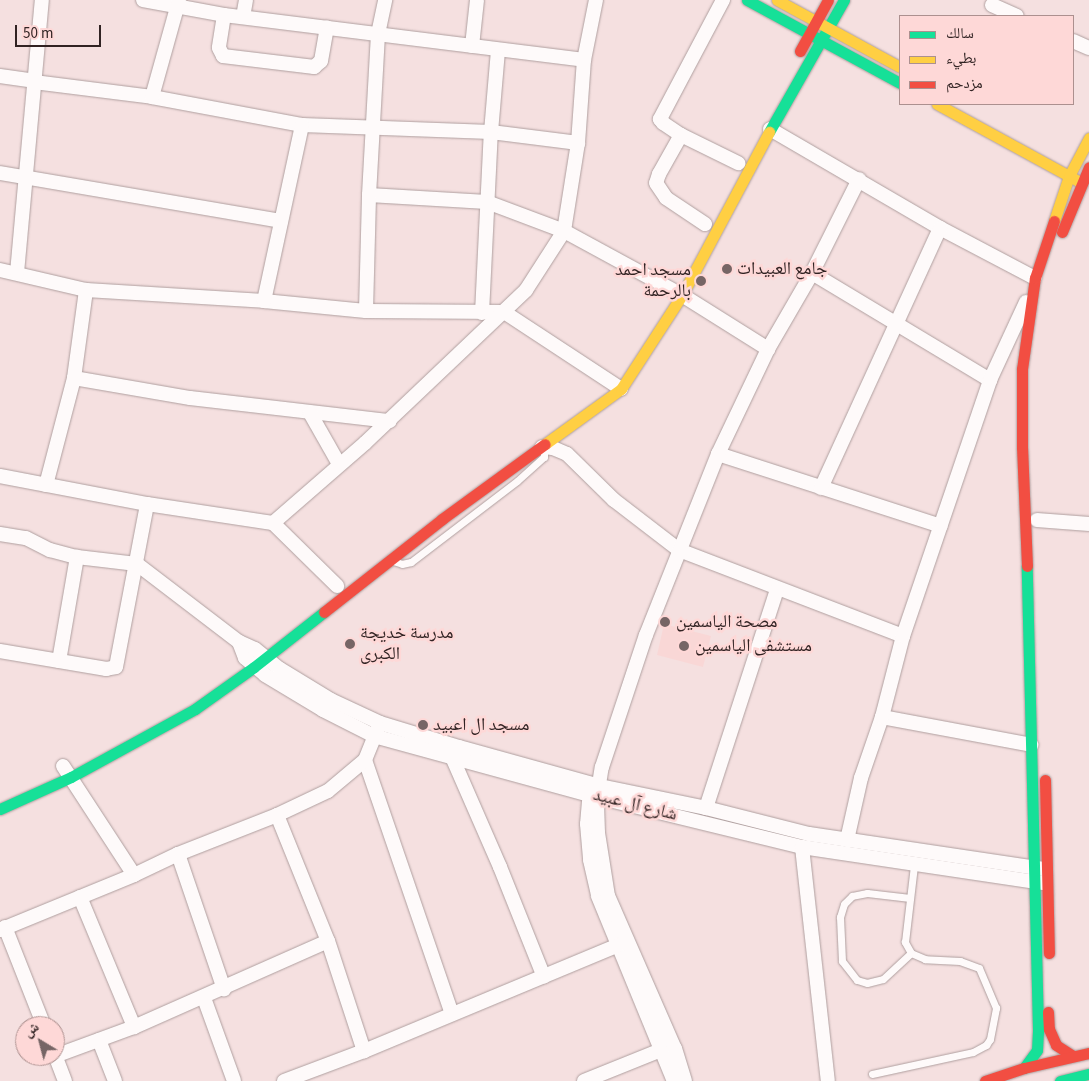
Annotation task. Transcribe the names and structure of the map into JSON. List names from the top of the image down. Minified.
{"streets":{"street":["شارع آل عبيد"]},"places":["جامع العبيدات","مسجد احمد بالرحمة","مصحة الياسمين","مدرسة خديجة الكبرى","مستشفى الياسمين","مسجد ال اعبيد"],"legend":["سالك","بطيء","مزدحم"],"scale_bar":"50 m","north":"top left"}
